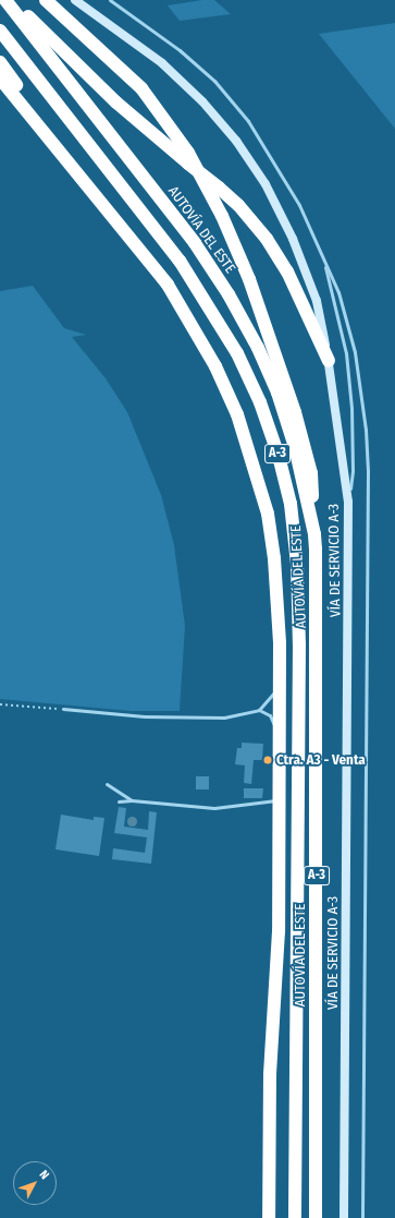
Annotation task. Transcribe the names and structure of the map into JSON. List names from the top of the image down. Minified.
{"streets":{"highway":["AUTOVÍA DEL ESTE","A-3"],"main road":["VÍA DE SERVICIO A-3"]},"places":["Ctra. A3 - Venta"],"north":"top right"}
